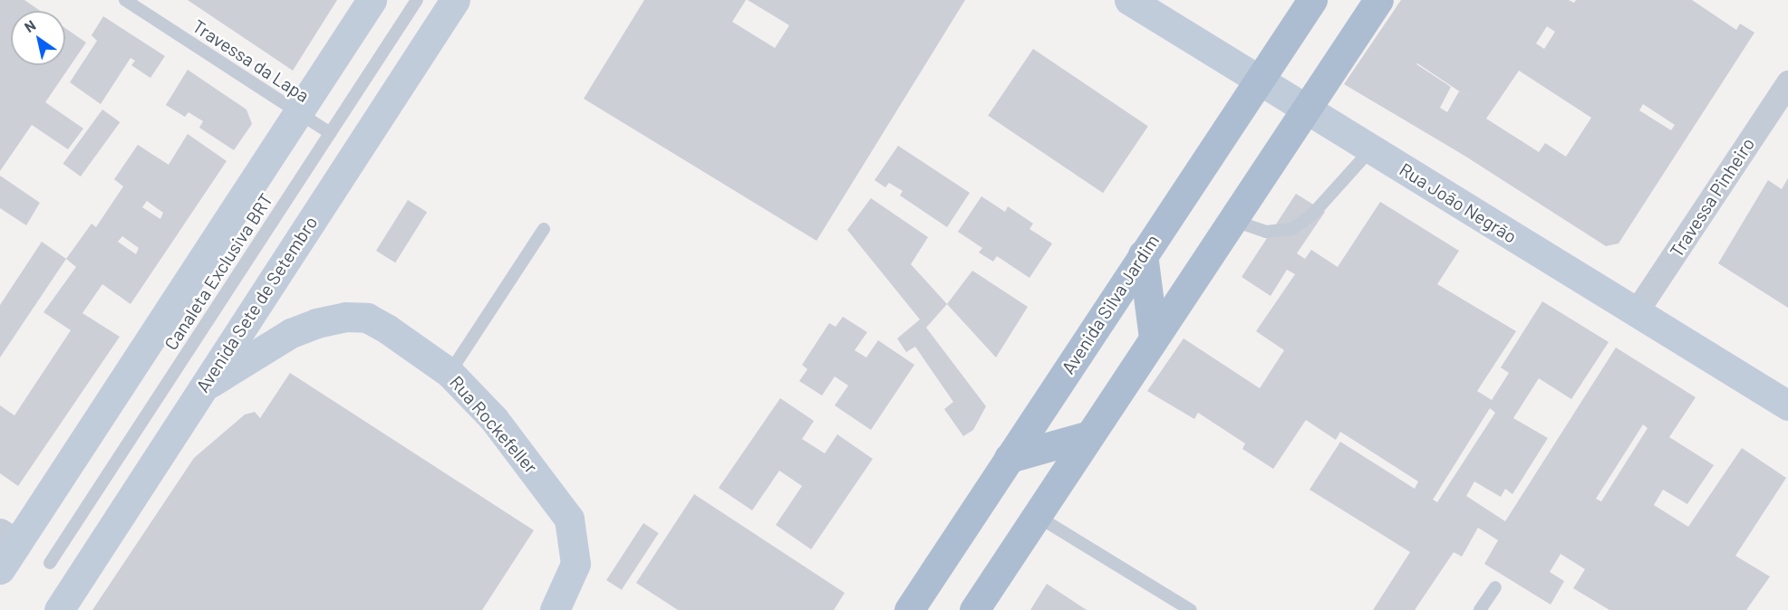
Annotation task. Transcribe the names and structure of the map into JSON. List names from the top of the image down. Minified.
{"streets":{"main road":["Rua João Negrão","Avenida Sete de Setembro","Avenida Silva Jardim","Rua Rockefeller"],"street":["Travessa Pinheiro"],"lane":["Travessa da Lapa","Canaleta Exclusiva BRT"]},"crossings":[["Travessa da Lapa","Canaleta Exclusiva BRT"],["Travessa Pinheiro","Rua João Negrão"],["Rua João Negrão","Avenida Silva Jardim"],["Avenida Sete de Setembro","Rua Rockefeller"]],"north":"top left"}
